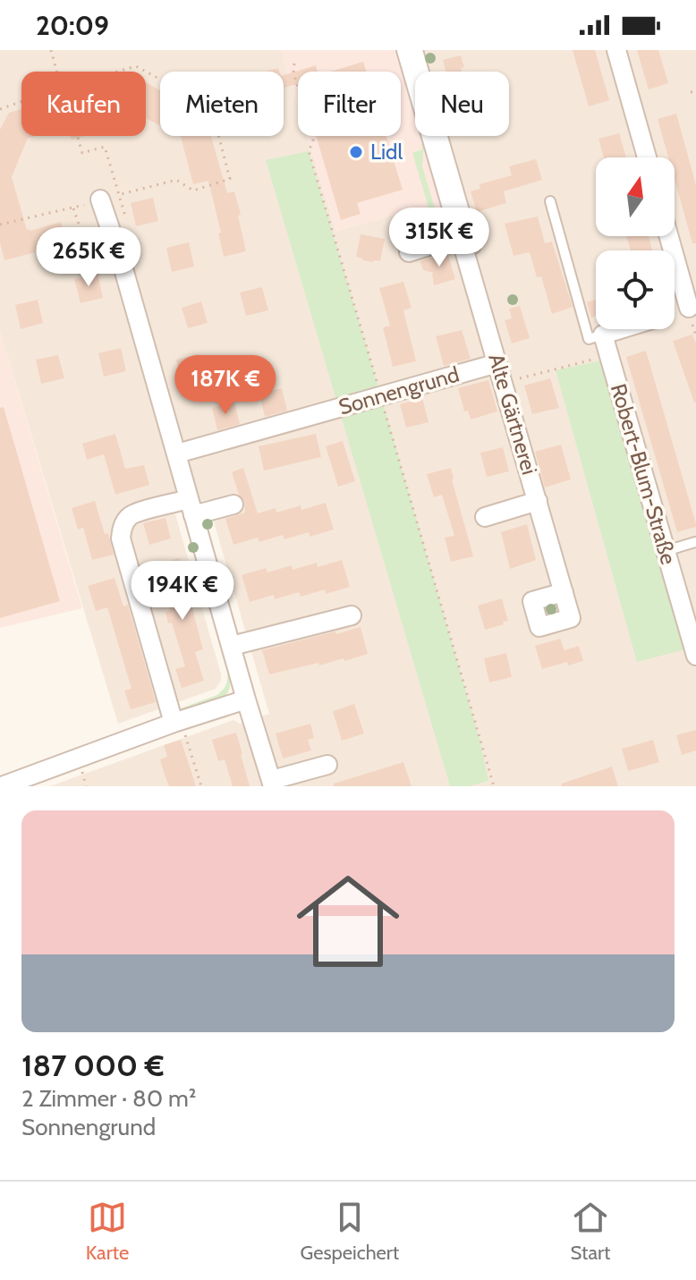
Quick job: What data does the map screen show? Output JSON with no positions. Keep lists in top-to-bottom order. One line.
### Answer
{"streets":{"street":["Sonnengrund","Alte Gärtnerei","Robert-Blum-Straße"]},"crossings":[["Sonnengrund","Alte Gärtnerei"]],"places":["Lidl"],"north":"top","page":{"status":"20:09","chip":["Kaufen","Mieten","Filter","Neu"],"price":["315K €","265K €","187K €","194K €"],"list":[{"name":"187 000 €","note":"2 Zimmer · 80 m² · Sonnengrund"}],"tabs":["Karte","Gespeichert","Start"]}}
